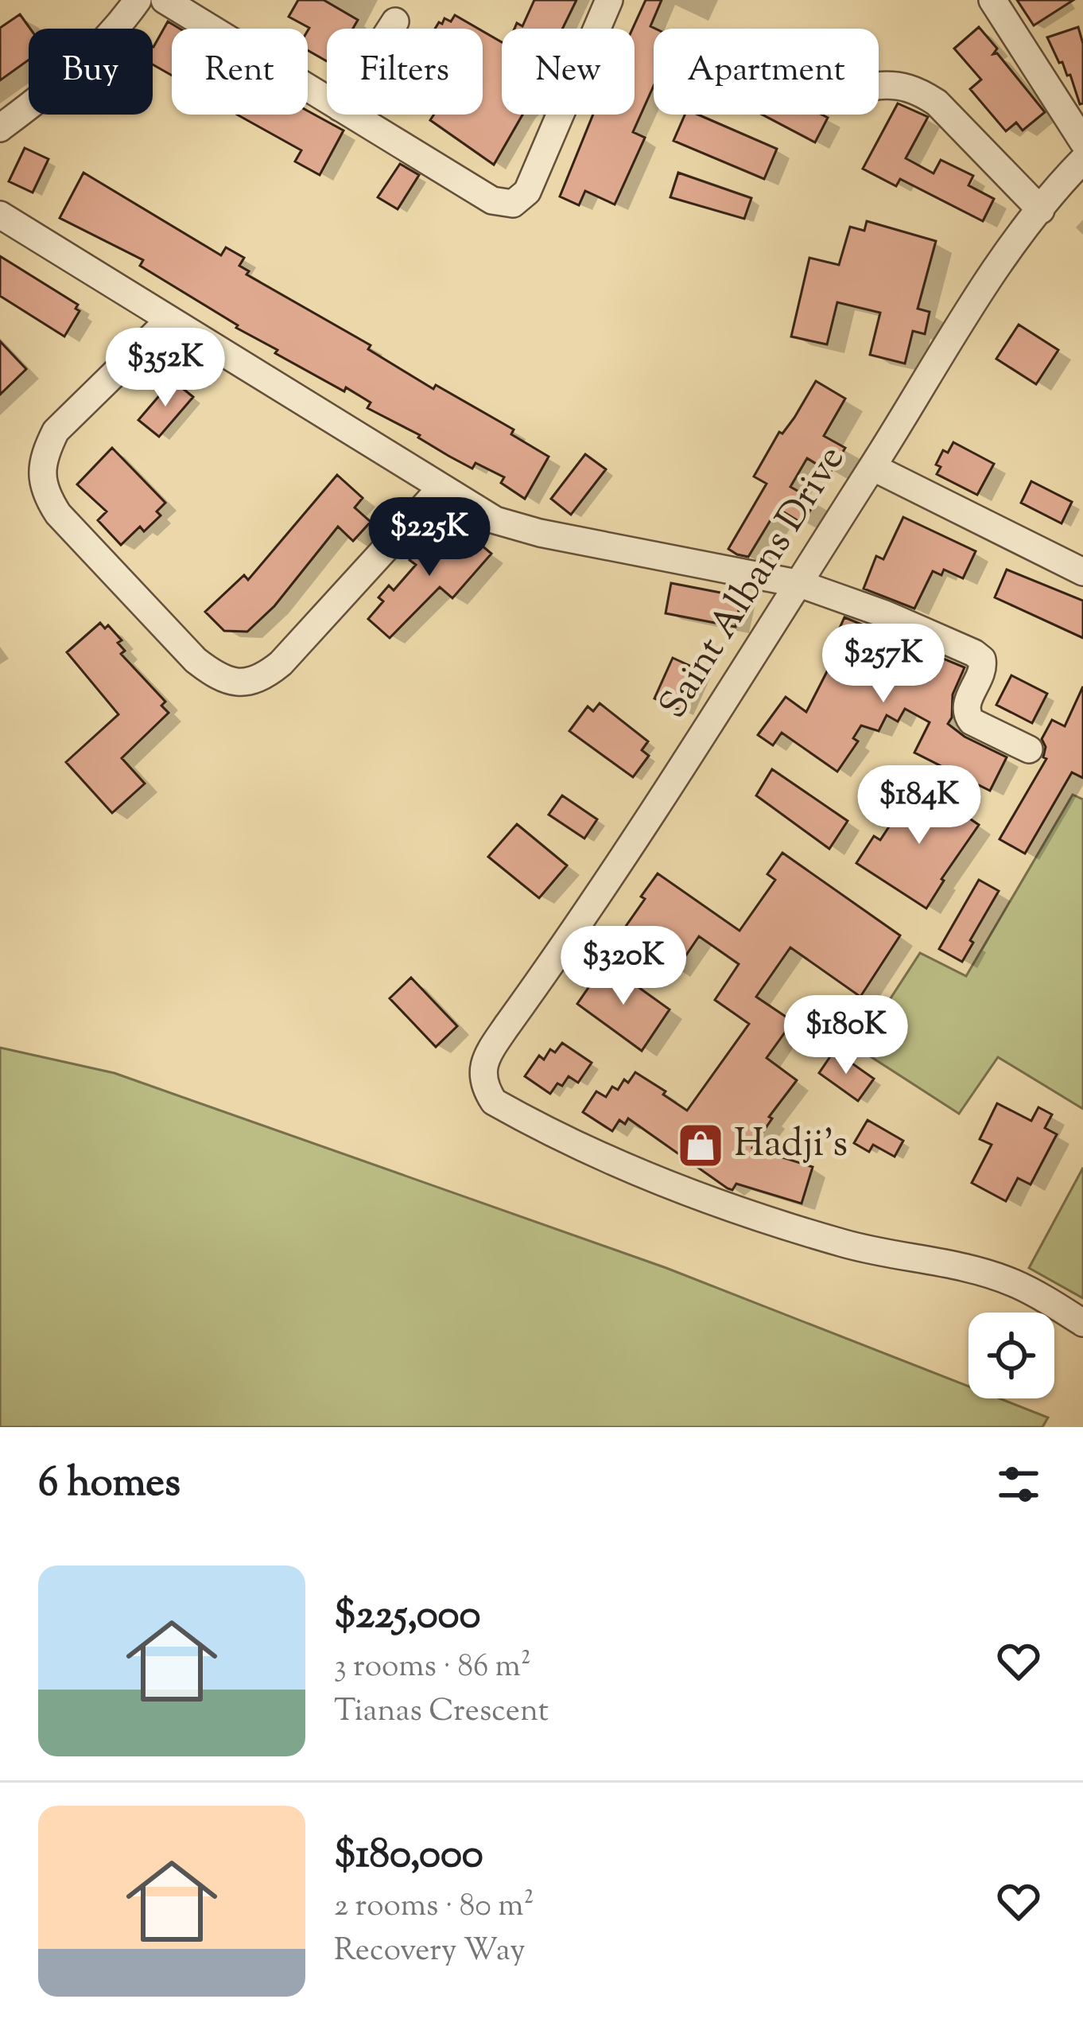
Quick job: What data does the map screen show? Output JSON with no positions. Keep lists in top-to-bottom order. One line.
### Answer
{"streets":{"street":["Saint Albans Drive"]},"places":{"shop":["Hadji's"]},"page":{"chip":["Buy","Rent","Filters","New","Apartment"],"price":["$352K","$225K","$257K","$184K","$320K","$180K"],"heading":"6 homes","list":[{"name":"$225,000","note":"3 rooms · 86 m² · Tianas Crescent"},{"name":"$180,000","note":"2 rooms · 80 m² · Recovery Way"}]}}
